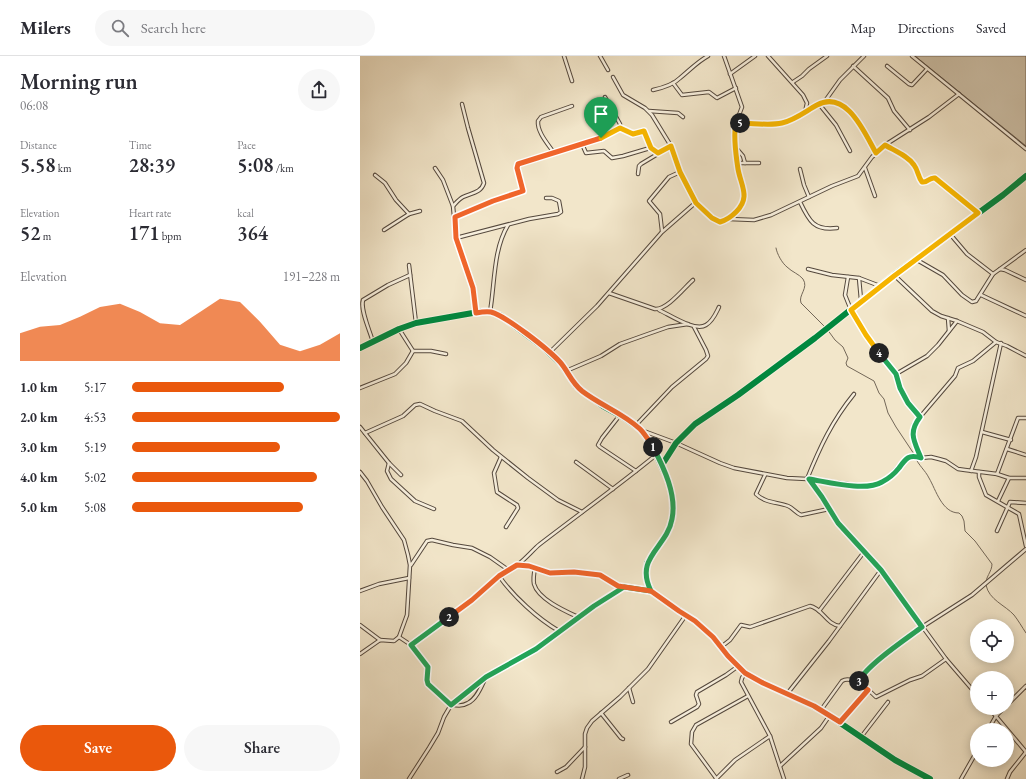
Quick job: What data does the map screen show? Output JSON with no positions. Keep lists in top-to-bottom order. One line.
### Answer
{"page":{"header":"Milers","search":"Search here","nav":["Map","Directions","Saved"],"heading":["Morning run","06:08"],"pins":["5","4","1","2","3"],"stats":[["Distance","5.58 km"],["Time","28:39"],["Pace","5:08 /km"],["Elevation","52 m"],["Heart rate","171 bpm"],["kcal","364"]],"chart":["Elevation","191–228 m"],"list":[{"name":"1.0 km","note":"5:17"},{"name":"2.0 km","note":"4:53"},{"name":"3.0 km","note":"5:19"},{"name":"4.0 km","note":"5:02"},{"name":"5.0 km","note":"5:08"}],"map_buttons":["+","−"],"buttons":["Save","Share"]}}
